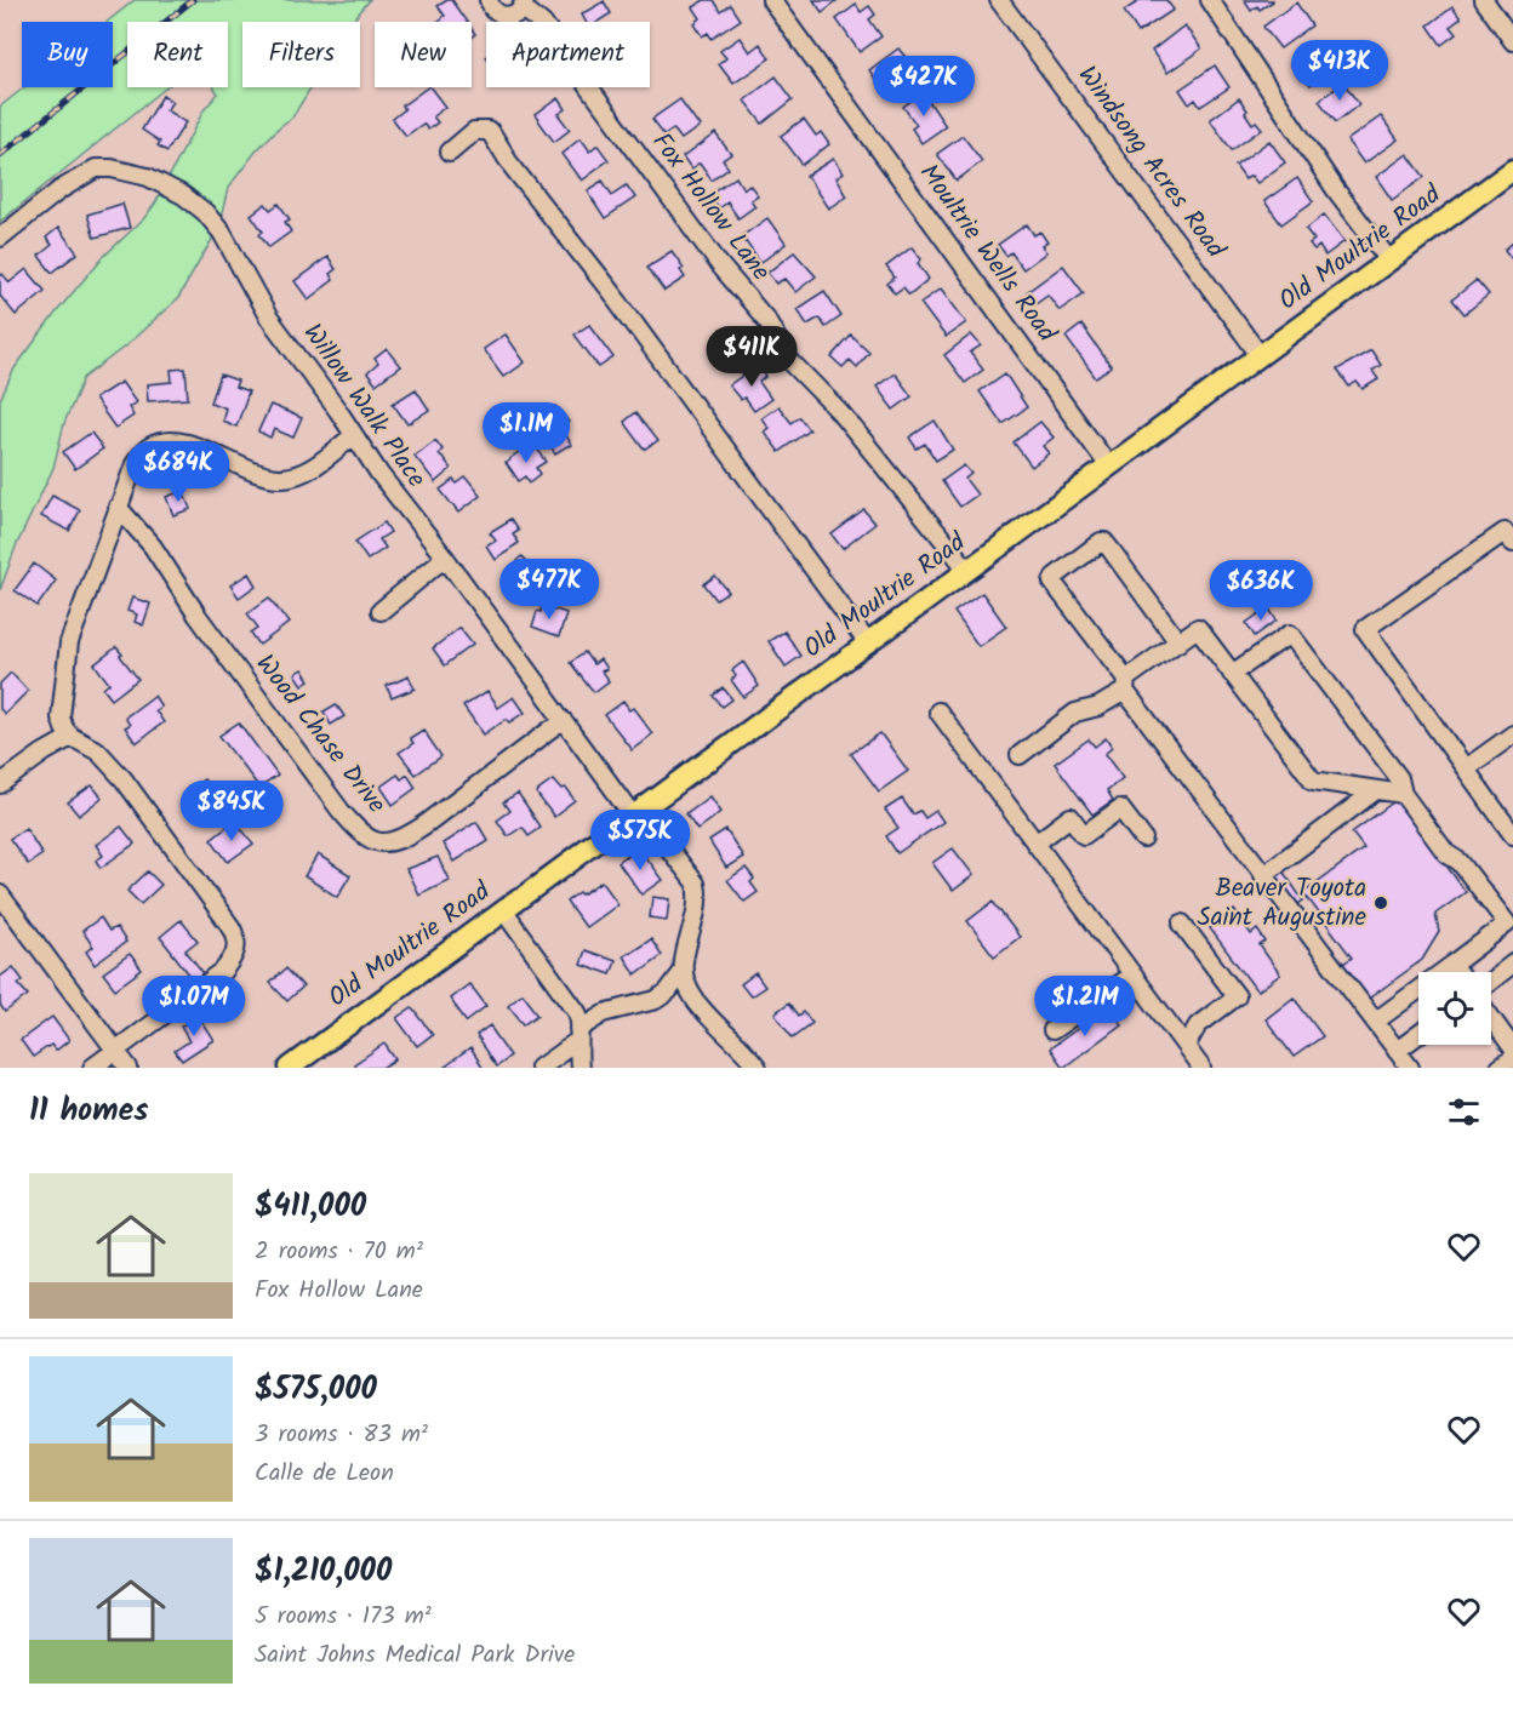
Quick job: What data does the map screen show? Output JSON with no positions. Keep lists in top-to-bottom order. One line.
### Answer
{"streets":{"main road":["Old Moultrie Road"],"street":["Windsong Acres Road","Fox Hollow Lane","Moultrie Wells Road","Willow Walk Place","Wood Chase Drive"]},"crossings":[["Windsong Acres Road","Old Moultrie Road"],["Fox Hollow Lane","Old Moultrie Road"],["Old Moultrie Road","Moultrie Wells Road"],["Old Moultrie Road","Willow Walk Place"],["Willow Walk Place","Wood Chase Drive"]],"places":["Beaver Toyota Saint Augustine"],"page":{"chip":["Buy","Rent","Filters","New","Apartment"],"price":["$413K","$427K","$411K","$1.1M","$684K","$477K","$636K","$845K","$575K","$1.07M","$1.21M"],"heading":"11 homes","list":[{"name":"$411,000","note":"2 rooms · 70 m² · Fox Hollow Lane"},{"name":"$575,000","note":"3 rooms · 83 m² · Calle de Leon"},{"name":"$1,210,000","note":"5 rooms · 173 m² · Saint Johns Medical Park Drive"}]}}
